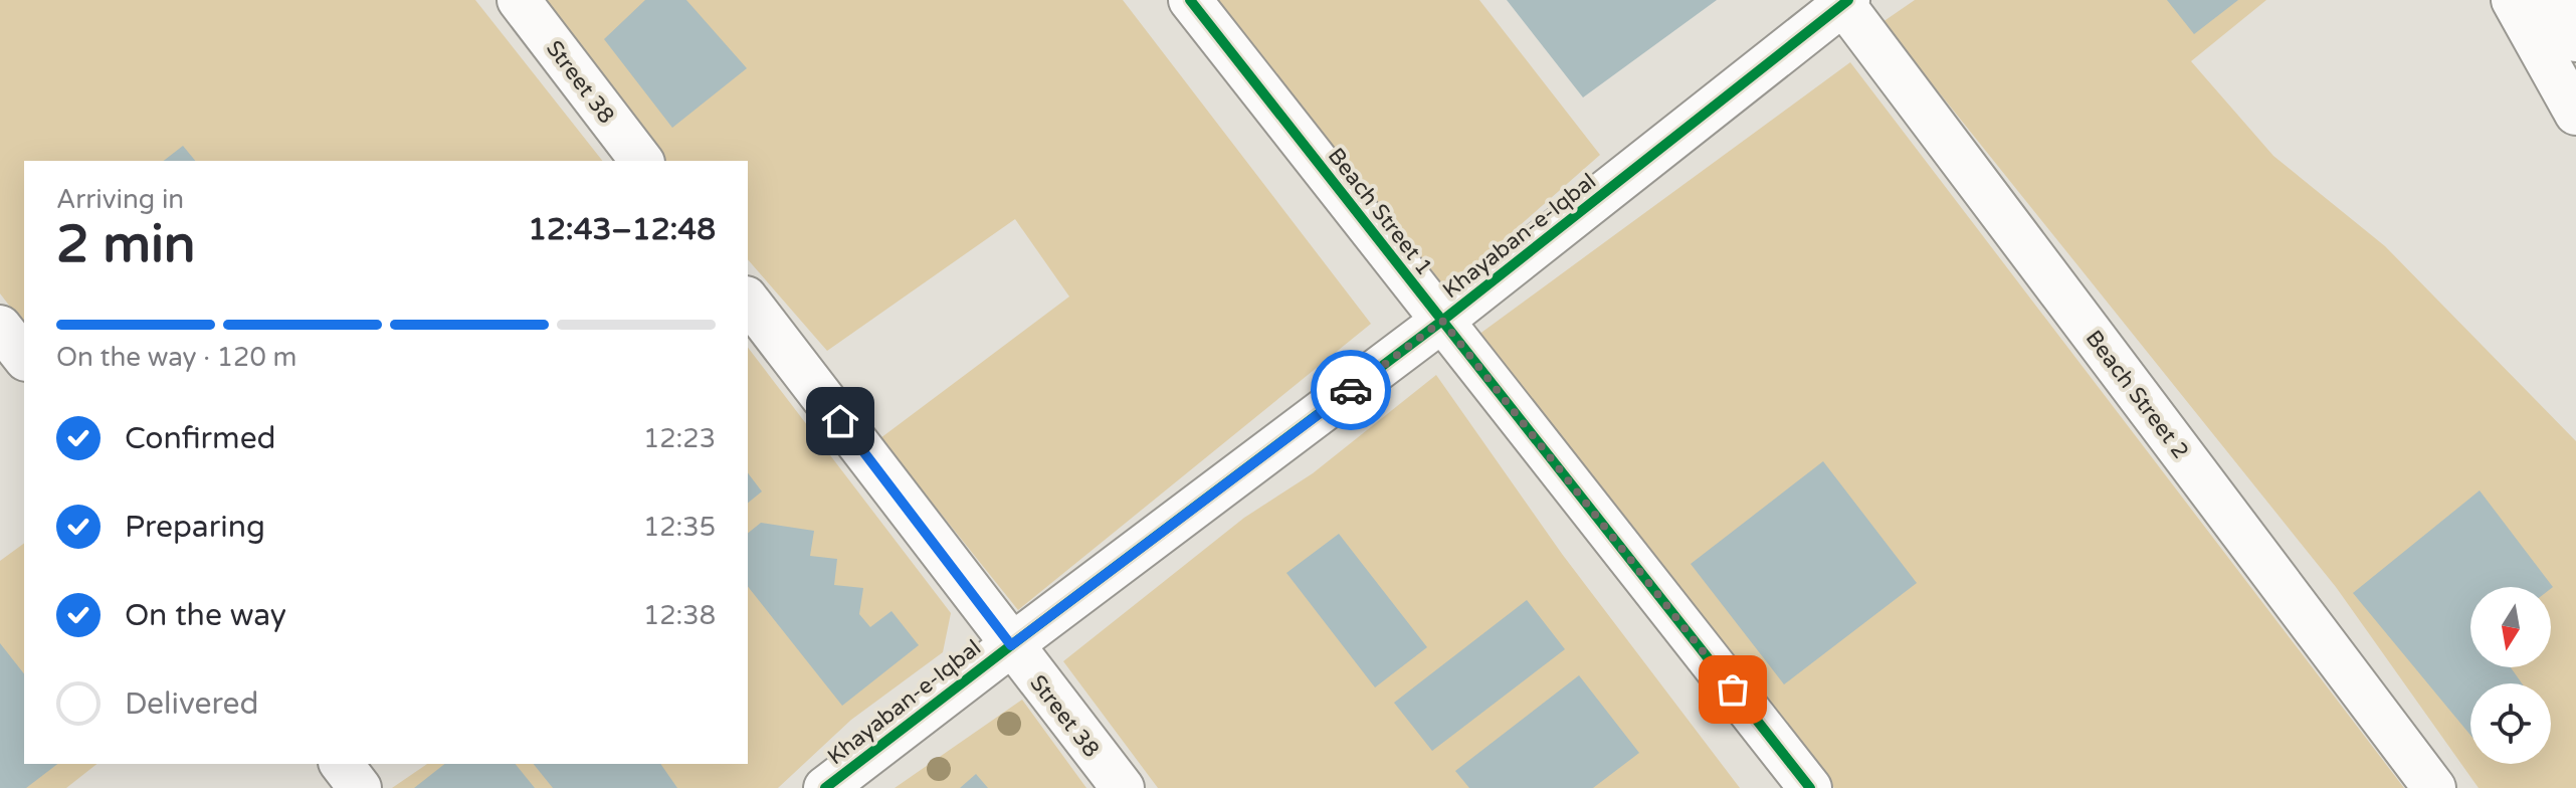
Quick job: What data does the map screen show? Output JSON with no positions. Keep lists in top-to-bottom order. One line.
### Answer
{"streets":{"street":["Street 38","Beach Street 1","Khayaban-e-Iqbal","Beach Street 2"]},"crossings":[["Street 38","Khayaban-e-Iqbal"],["Beach Street 1","Khayaban-e-Iqbal"],["Khayaban-e-Iqbal","Beach Street 2"]],"north":"bottom","page":{"heading":["2 min","Arriving in","12:43–12:48"],"bar":"On the way · 120 m","list":[["Confirmed","12:23"],["Preparing","12:35"],["On the way","12:38"],"Delivered"]}}
